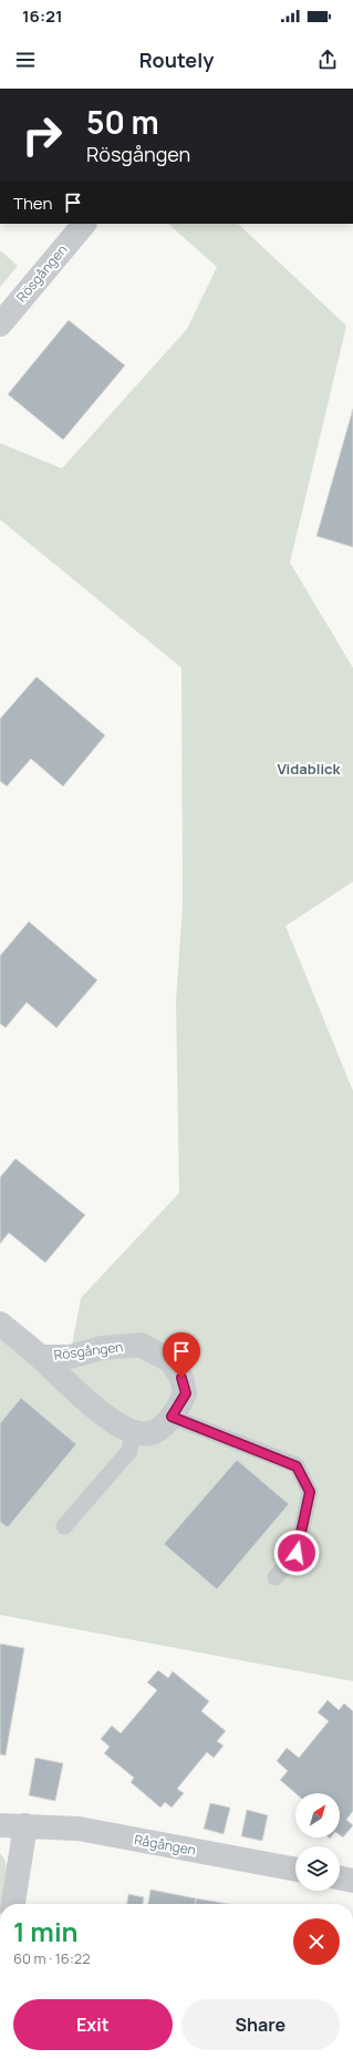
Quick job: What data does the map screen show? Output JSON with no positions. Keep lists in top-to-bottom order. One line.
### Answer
{"streets":{"street":["Rösgången","Rågången"]},"districts":["Vidablick"],"north":"top right","page":{"status":"16:21","header":"Routely","turn":["50 m","Rösgången"],"then":"Then","heading":["1 min","60 m · 16:22"],"buttons":["Exit","Share"]}}
